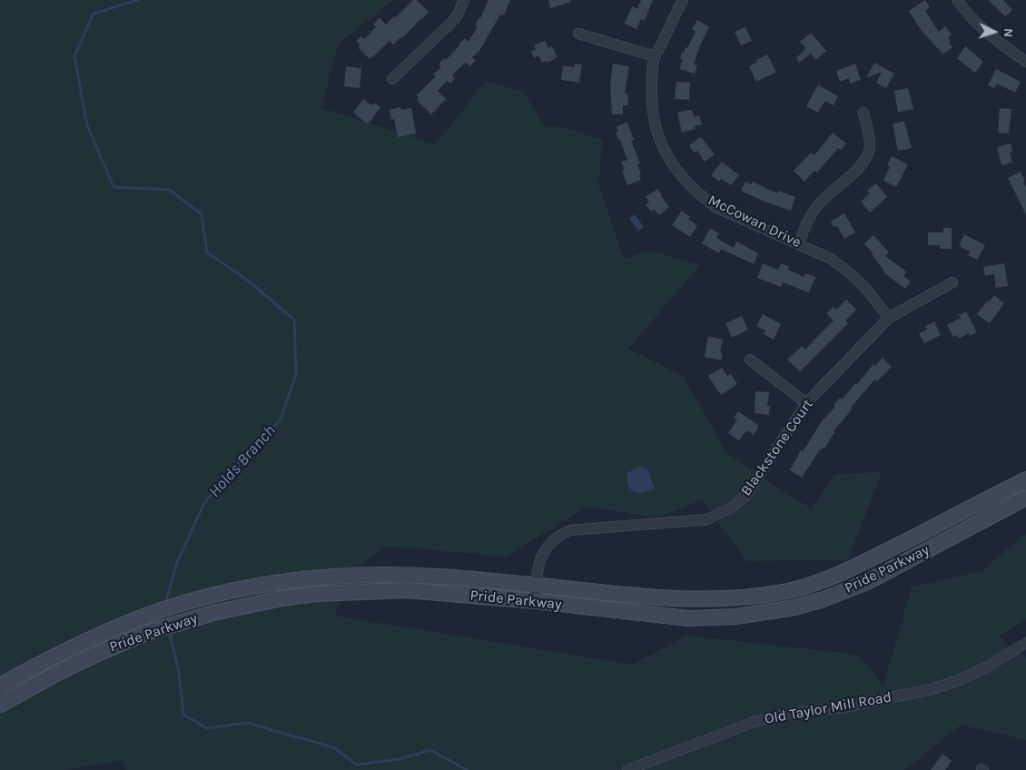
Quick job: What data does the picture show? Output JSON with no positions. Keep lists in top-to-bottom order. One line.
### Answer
{"streets":{"main road":["Pride Parkway"],"street":["McCowan Drive","Blackstone Court","Old Taylor Mill Road"]},"crossings":[["McCowan Drive","Blackstone Court"],["Blackstone Court","Pride Parkway"]],"water":["Holds Branch"],"north":"right"}
